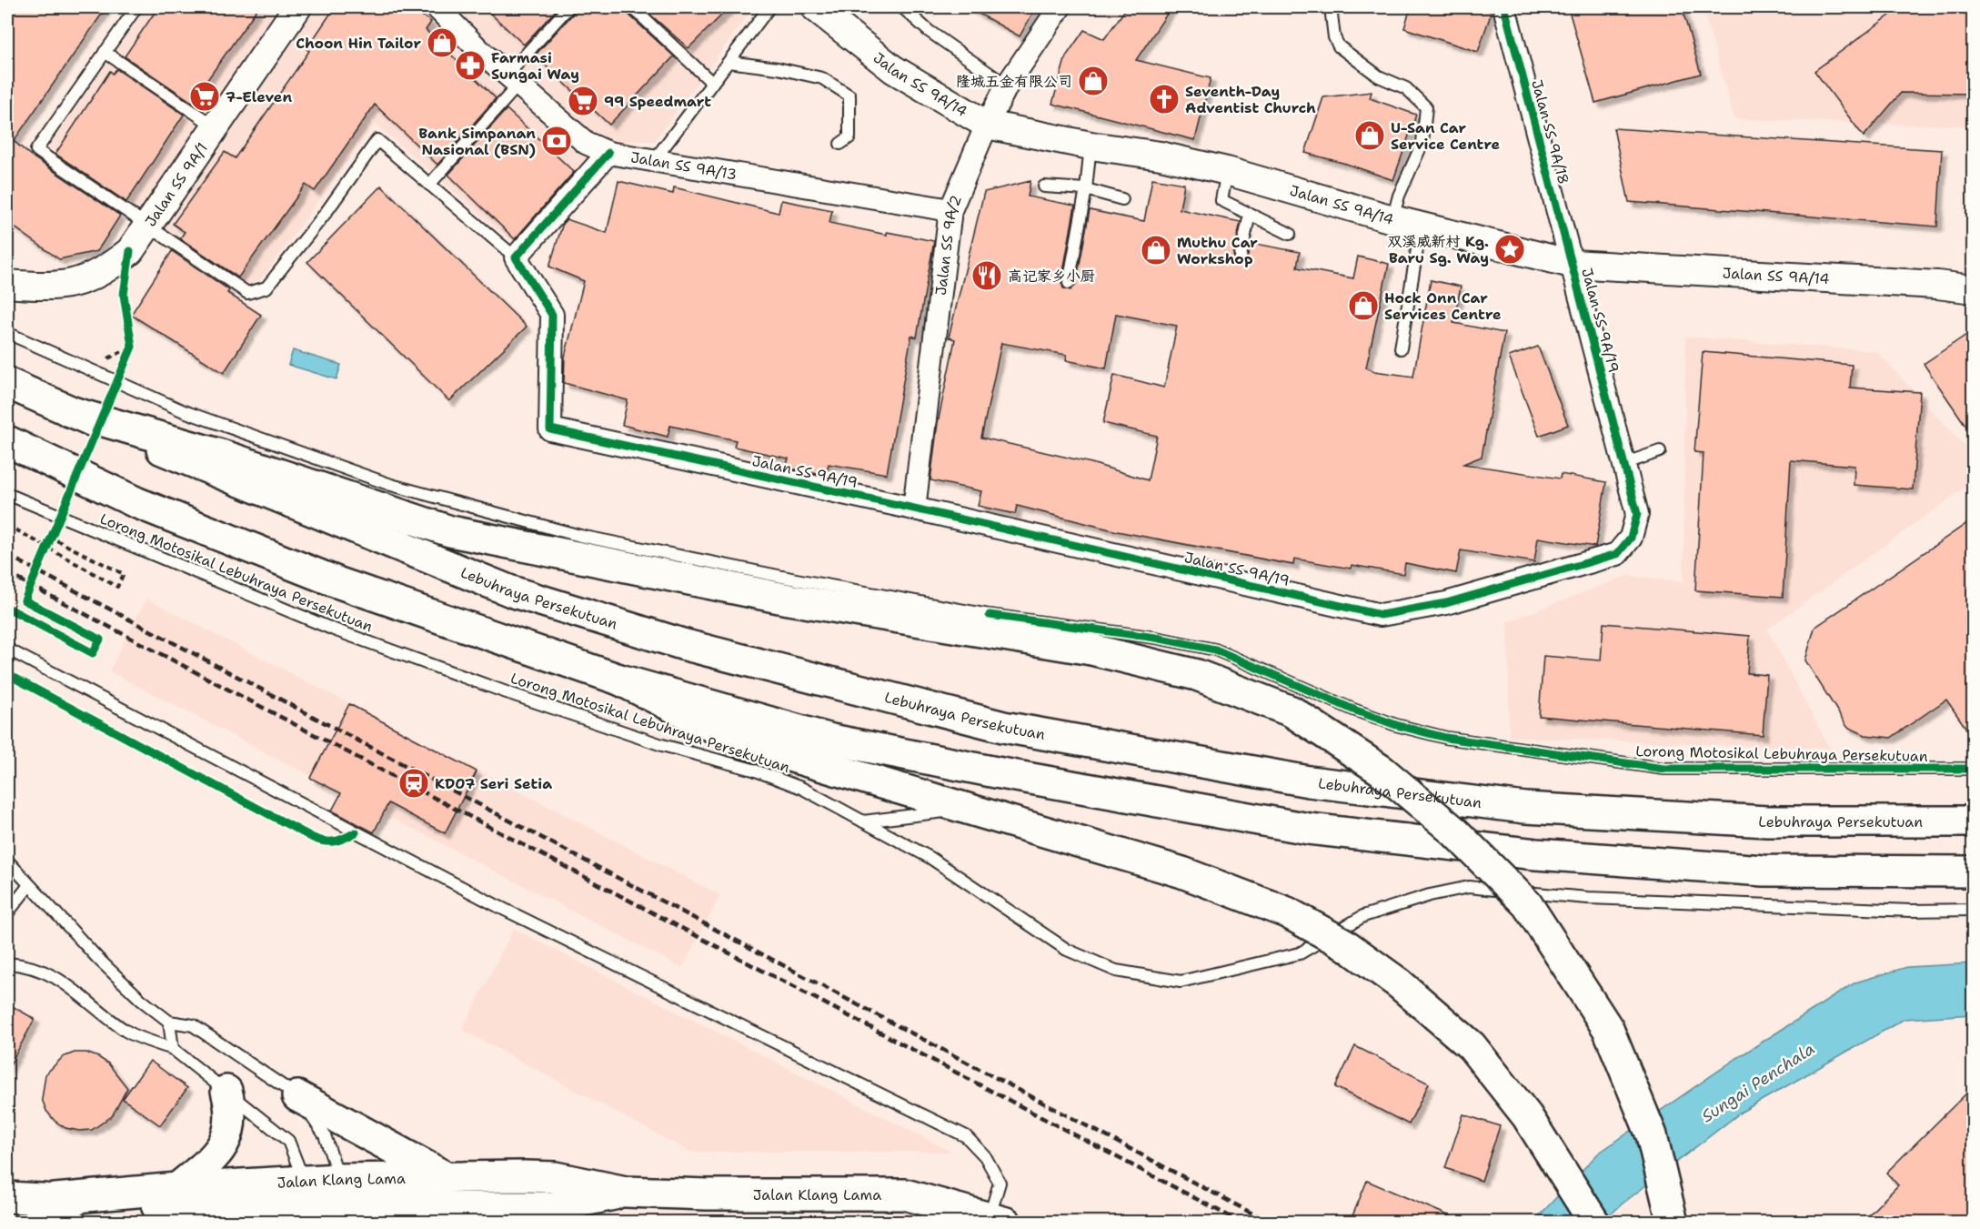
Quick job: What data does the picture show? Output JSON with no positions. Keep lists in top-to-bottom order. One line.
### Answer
{"streets":{"main road":["Lebuhraya Persekutuan","Jalan Klang Lama"],"street":["Jalan SS 9A/14","Jalan SS 9A/18","Jalan SS 9A/13","Jalan SS 9A/1","Jalan SS 9A/2","Jalan SS 9A/19"],"lane":["Lorong Motosikal Lebuhraya Persekutuan"]},"crossings":[["Jalan SS 9A/14","Jalan SS 9A/18"],["Jalan SS 9A/14","Jalan SS 9A/2"],["Jalan SS 9A/14","Jalan SS 9A/19"],["Jalan SS 9A/18","Jalan SS 9A/19"],["Jalan SS 9A/13","Jalan SS 9A/2"],["Jalan SS 9A/2","Jalan SS 9A/19"]],"water":["Sungai Penchala"],"places":{"shop":["Choon Hin Tailor","隆城五金有限公司","U-San Car Service Centre","Muthu Car Workshop","Hock Onn Car Services Centre"],"pharmacy":["Farmasi Sungai Way"],"supermarket":["7-Eleven","99 Speedmart"],"church":["Seventh-Day Adventist Church"],"bank":["Bank Simpanan Nasional (BSN)"],"place":["双溪威新村 Kg. Baru Sg. Way"],"restaurant":["高记家乡小厨"],"station":["KD07 Seri Setia"]}}
